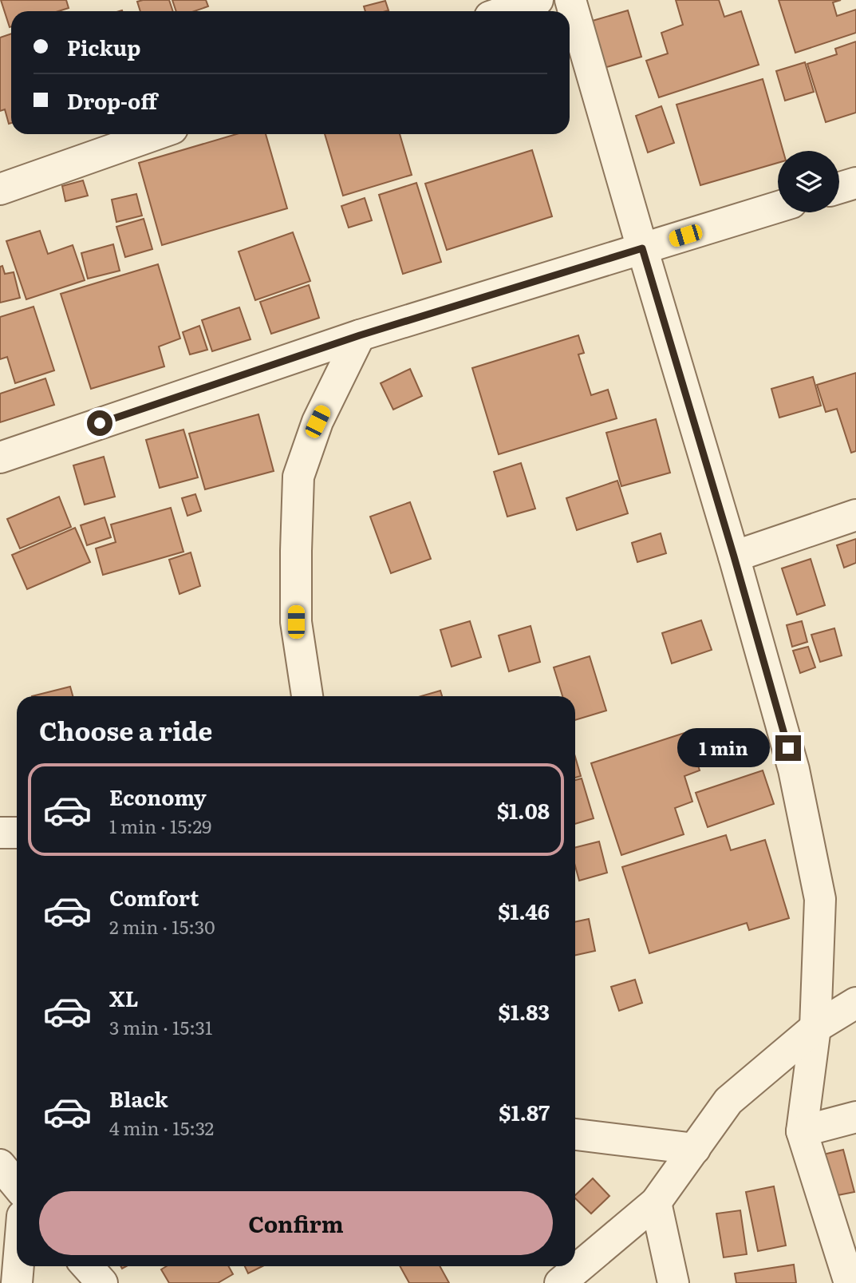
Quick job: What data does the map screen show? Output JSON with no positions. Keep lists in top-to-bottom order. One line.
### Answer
{"page":{"banner":["Pickup","Drop-off"],"heading":"Choose a ride","bubble":"1 min","list":[{"name":"Economy","note":"1 min · 15:29","value":"$1.08"},{"name":"Comfort","note":"2 min · 15:30","value":"$1.46"},{"name":"XL","note":"3 min · 15:31","value":"$1.83"},{"name":"Black","note":"4 min · 15:32","value":"$1.87"}],"buttons":"Confirm"}}
